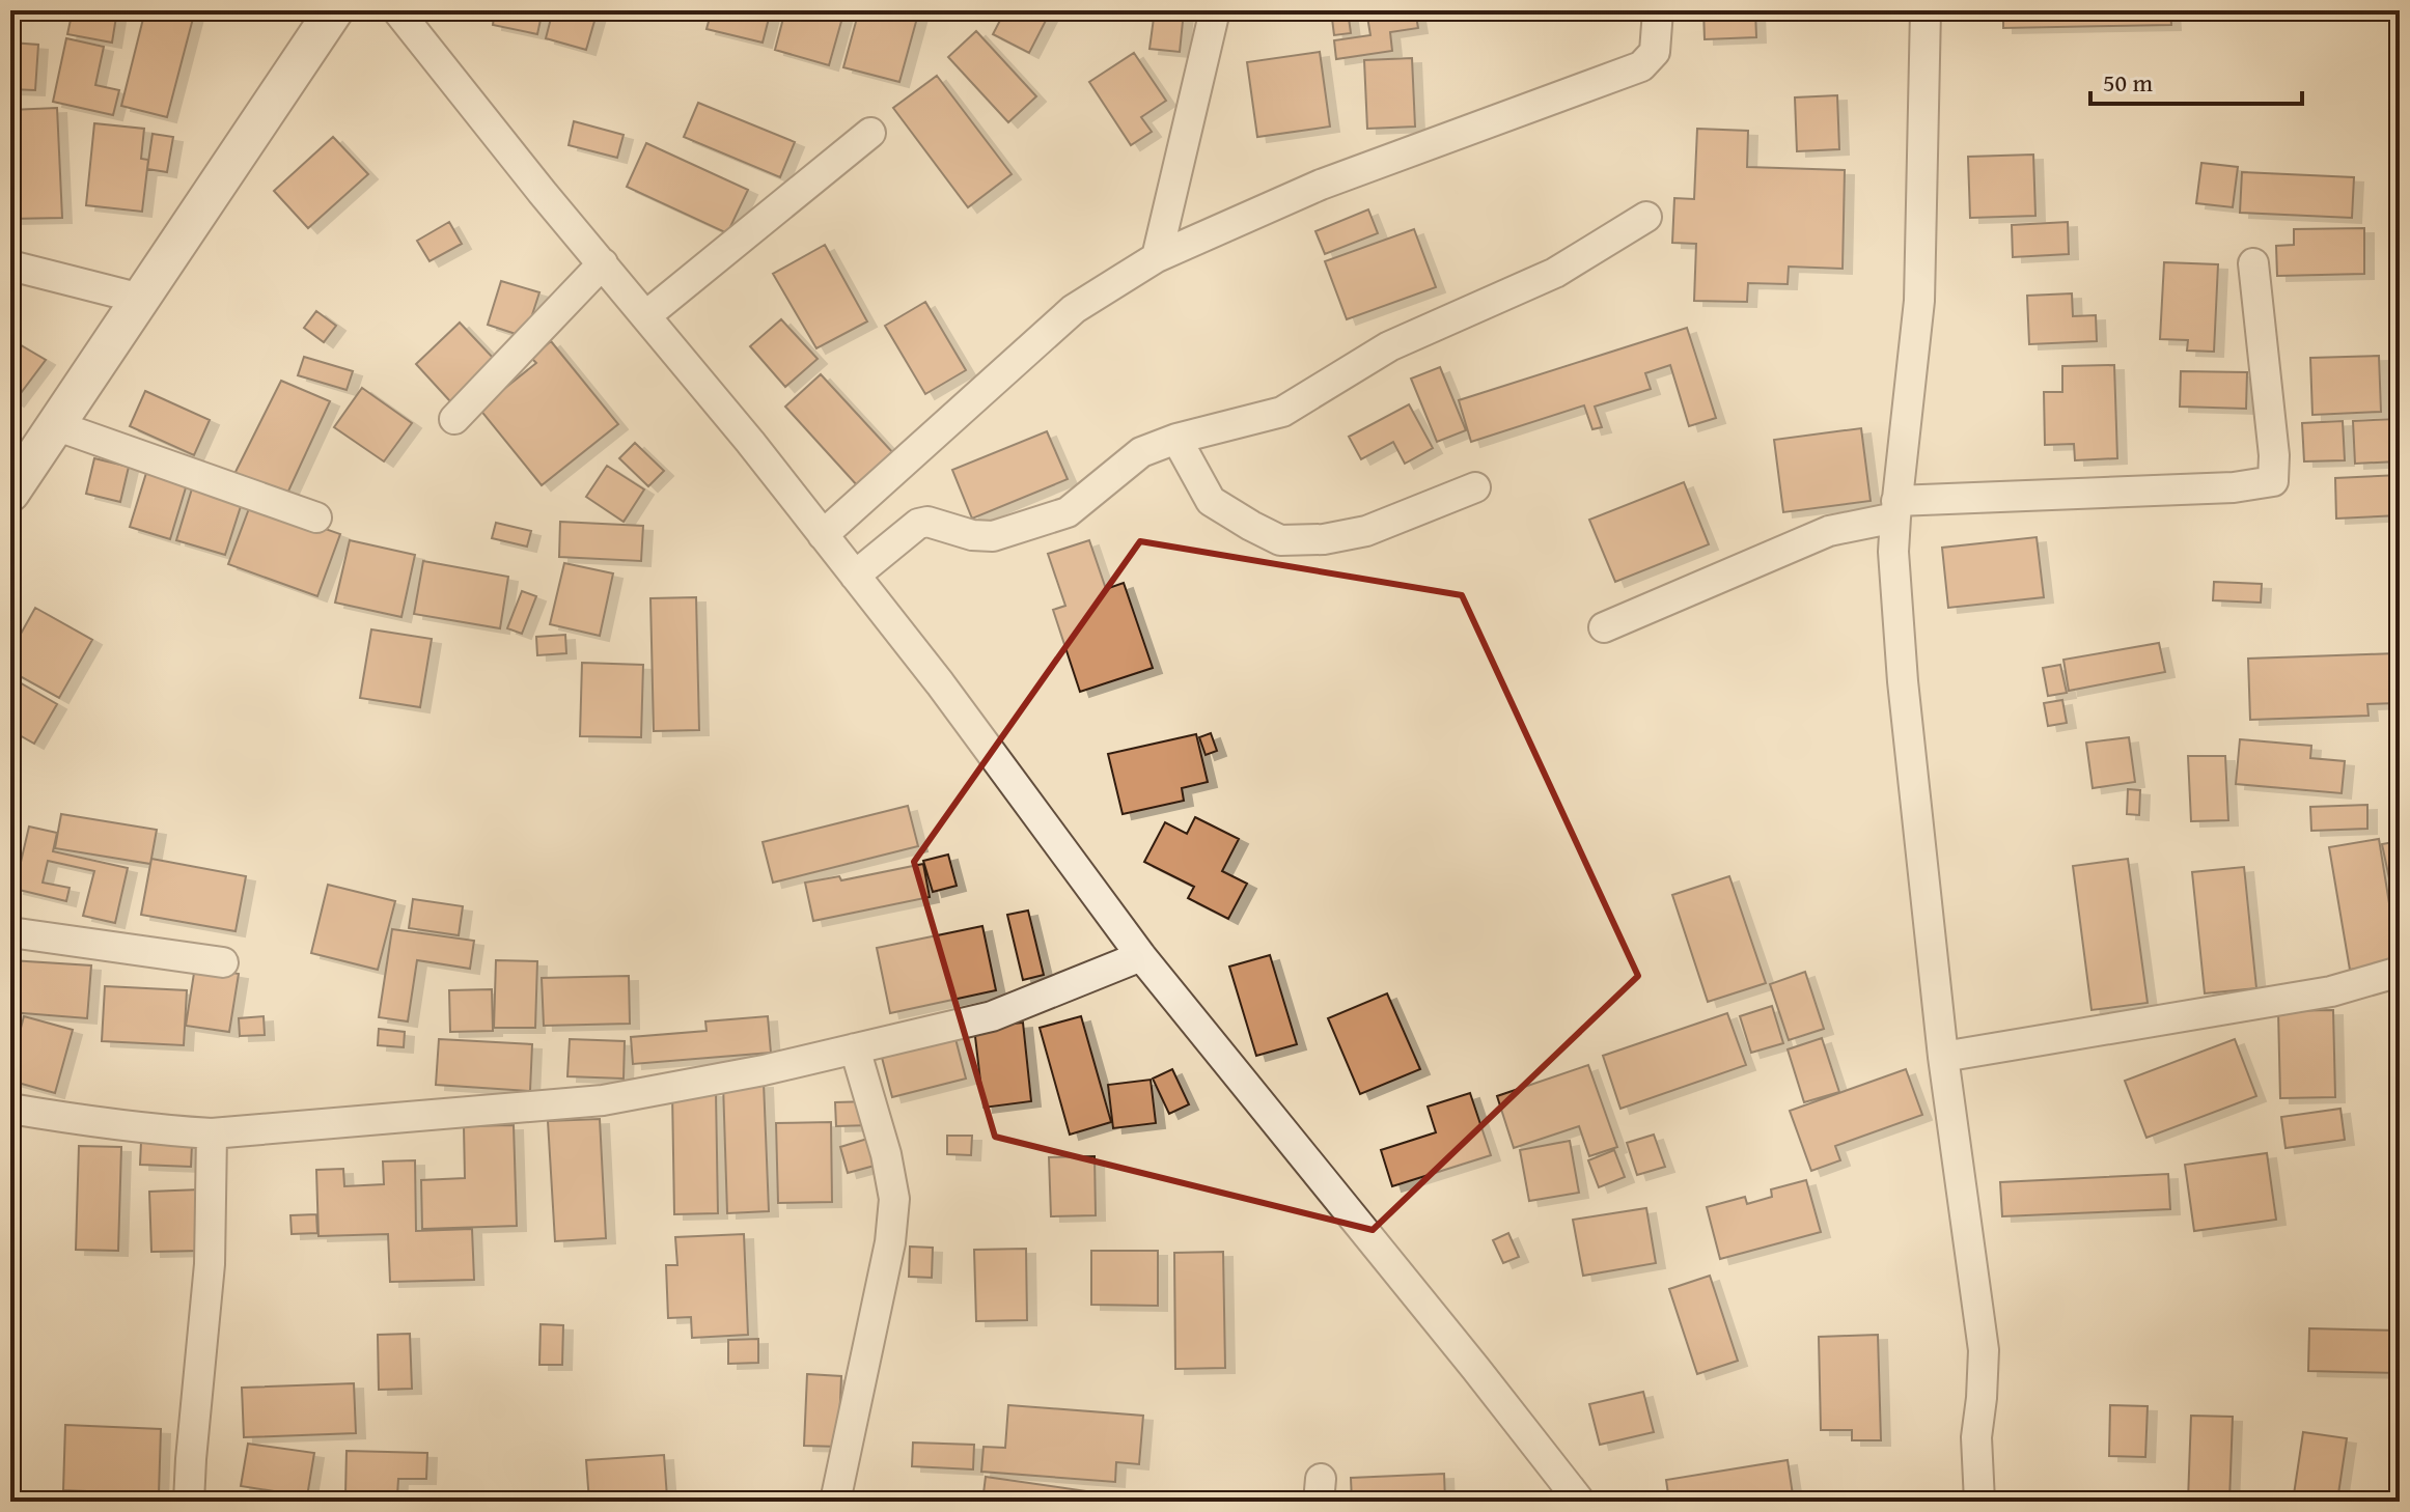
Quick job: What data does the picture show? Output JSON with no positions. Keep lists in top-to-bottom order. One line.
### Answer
{"scale_bar":"50 m"}
